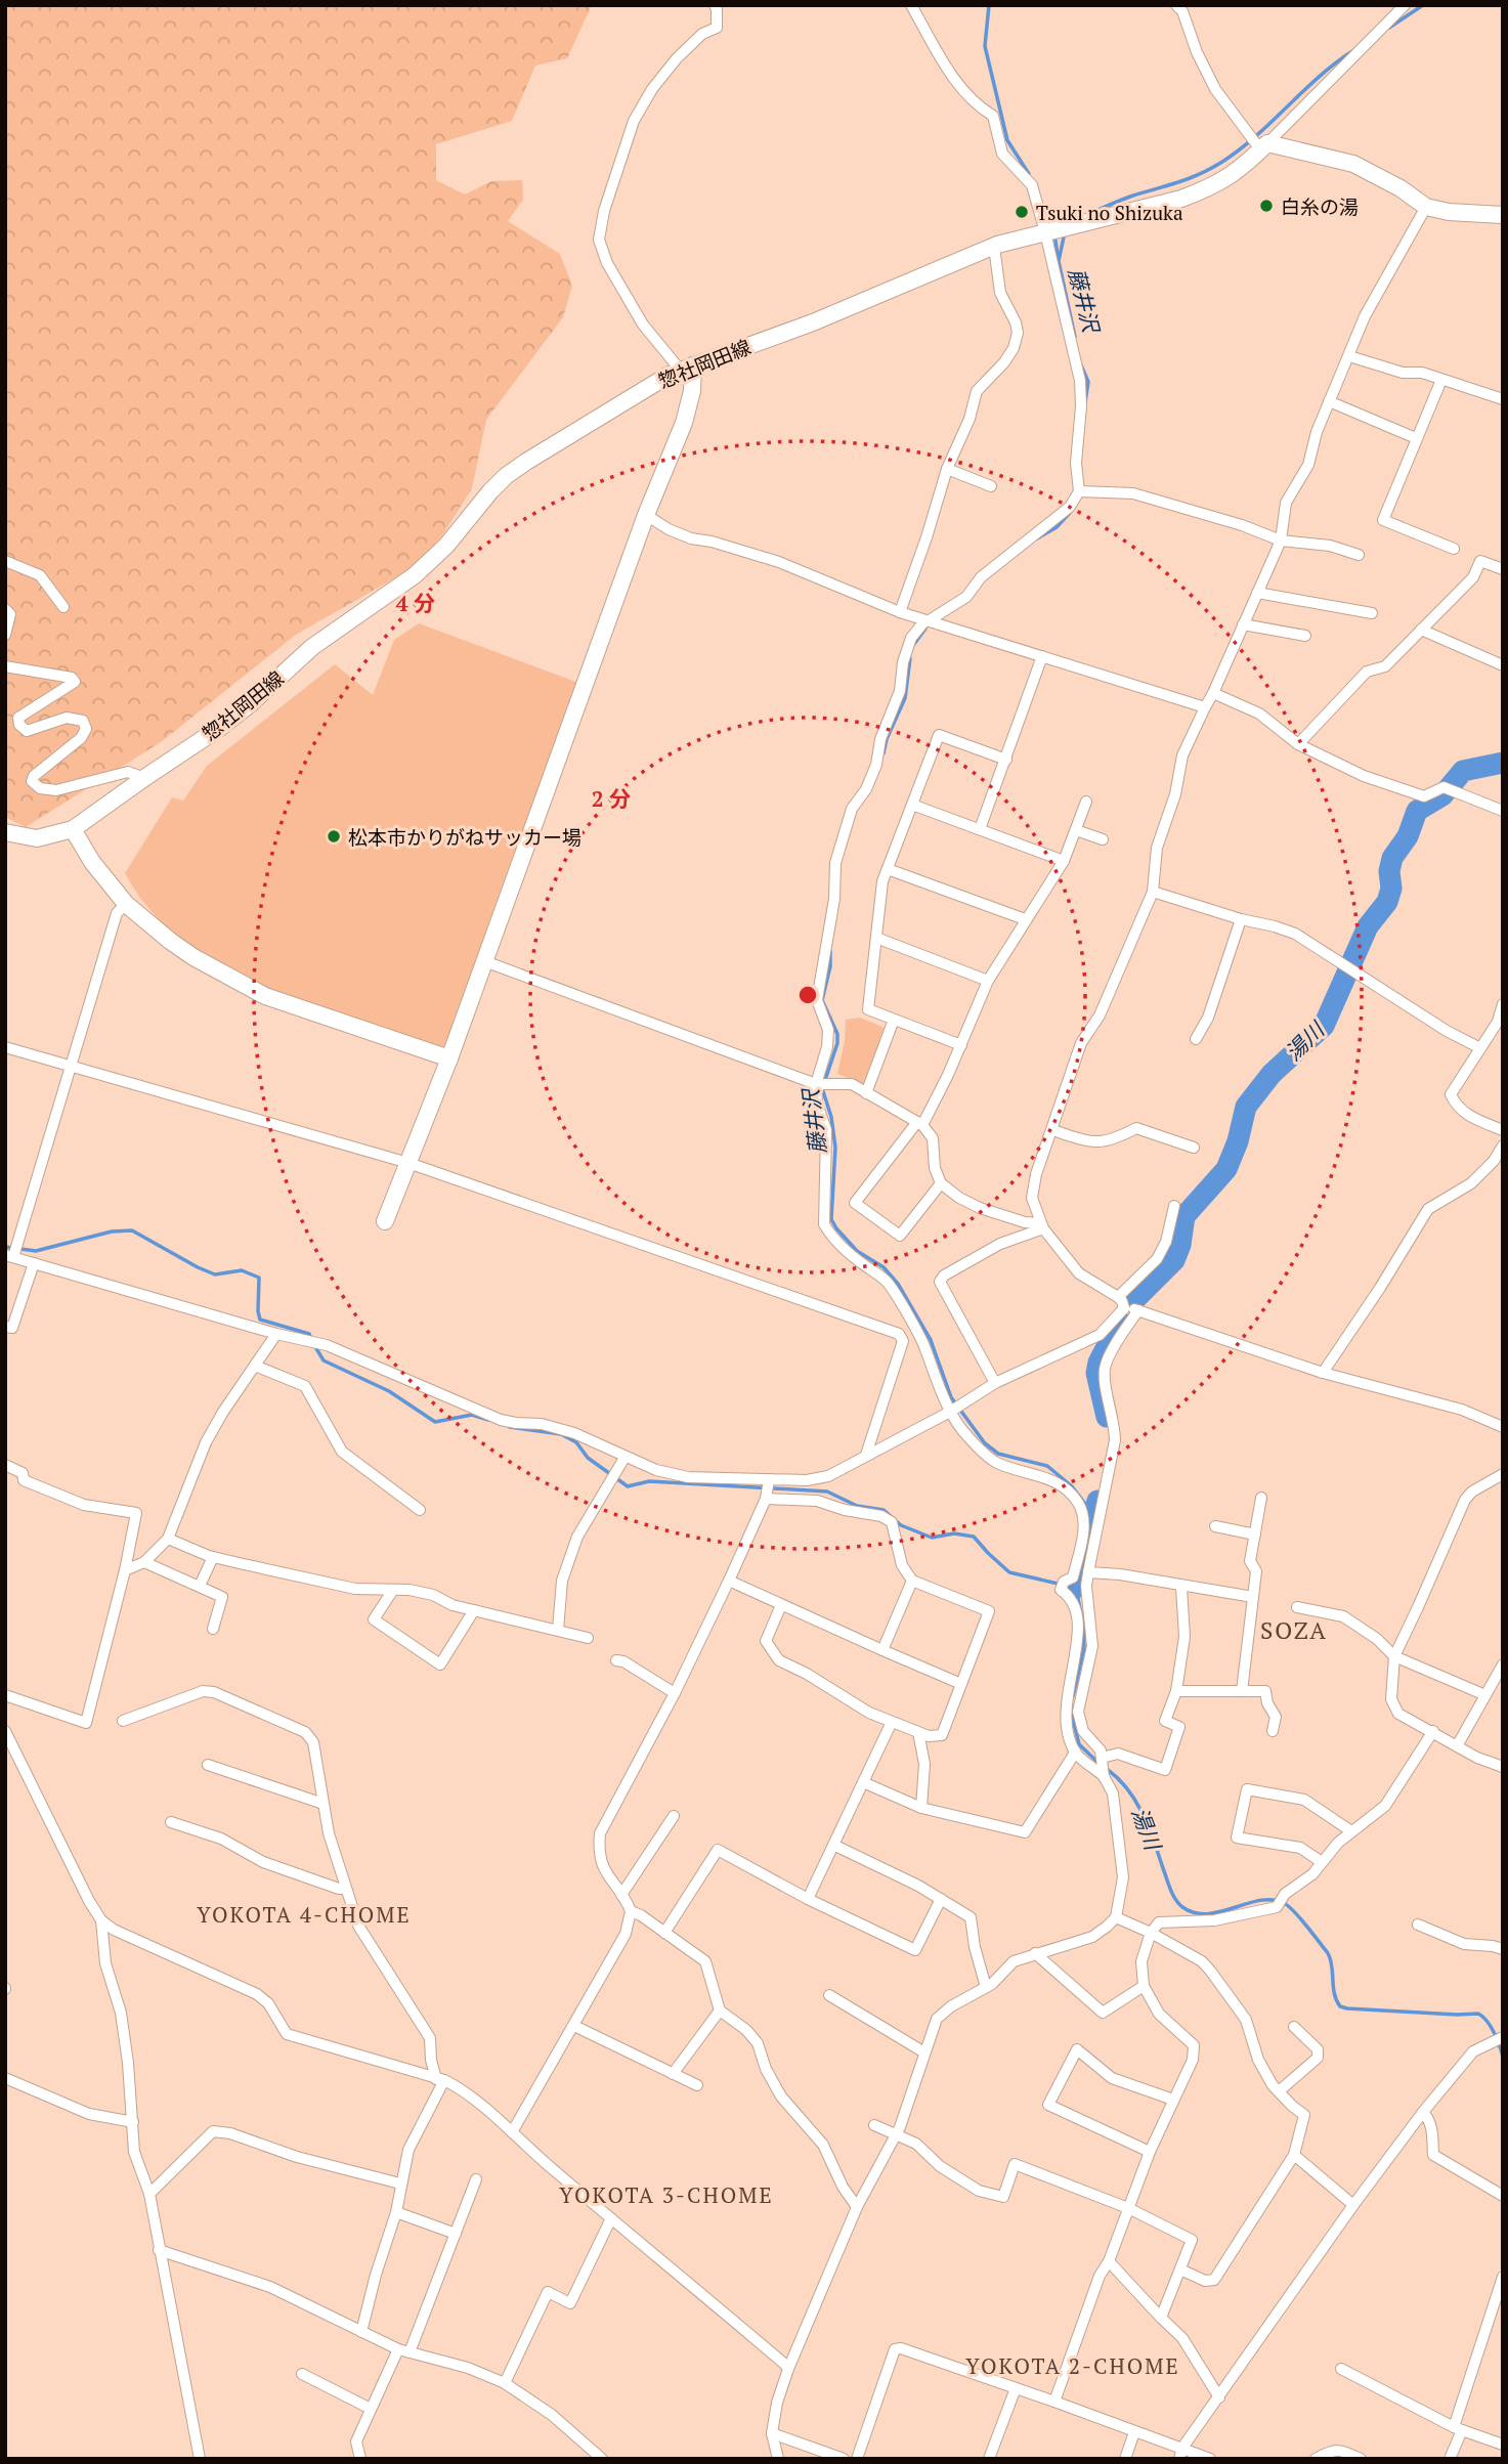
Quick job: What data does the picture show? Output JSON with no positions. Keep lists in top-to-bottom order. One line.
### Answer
{"streets":{"main road":["惣社岡田線"]},"districts":["SOZA","YOKOTA 4-CHOME","YOKOTA 3-CHOME","YOKOTA 2-CHOME"],"water":["藤井沢","湯川"],"places":["白糸の湯","Tsuki no Shizuka","松本市かりがねサッカー場"],"rings":["4 分","2 分"]}
